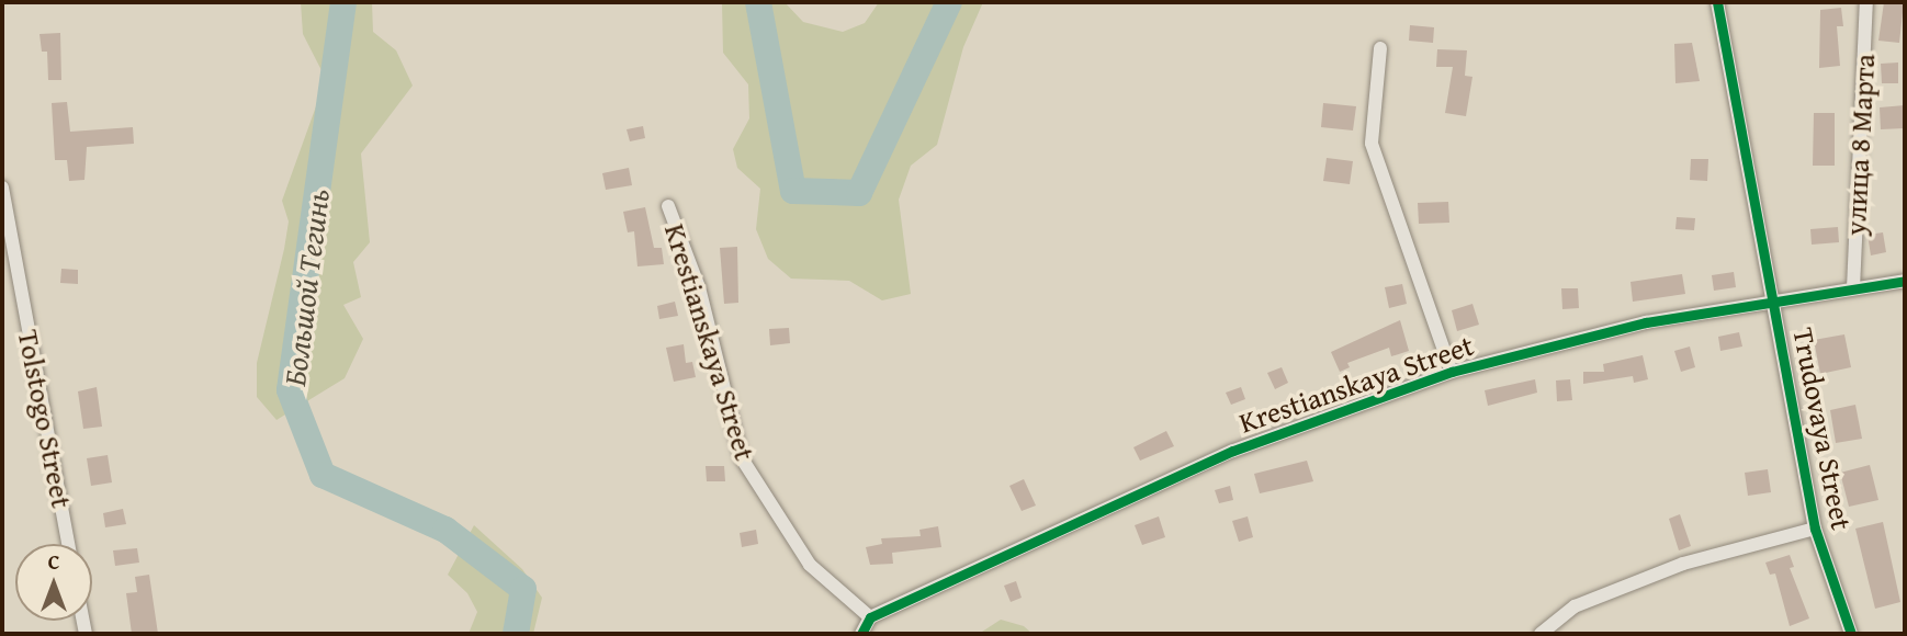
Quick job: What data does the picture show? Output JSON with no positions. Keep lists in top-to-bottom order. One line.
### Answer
{"streets":{"street":["улица 8 Марта","Krestianskaya Street","Tolstogo Street","Trudovaya Street"]},"crossings":[["улица 8 Марта","Krestianskaya Street"],["Krestianskaya Street","Trudovaya Street"]],"water":["Большой Тегинь"],"north":"top"}
